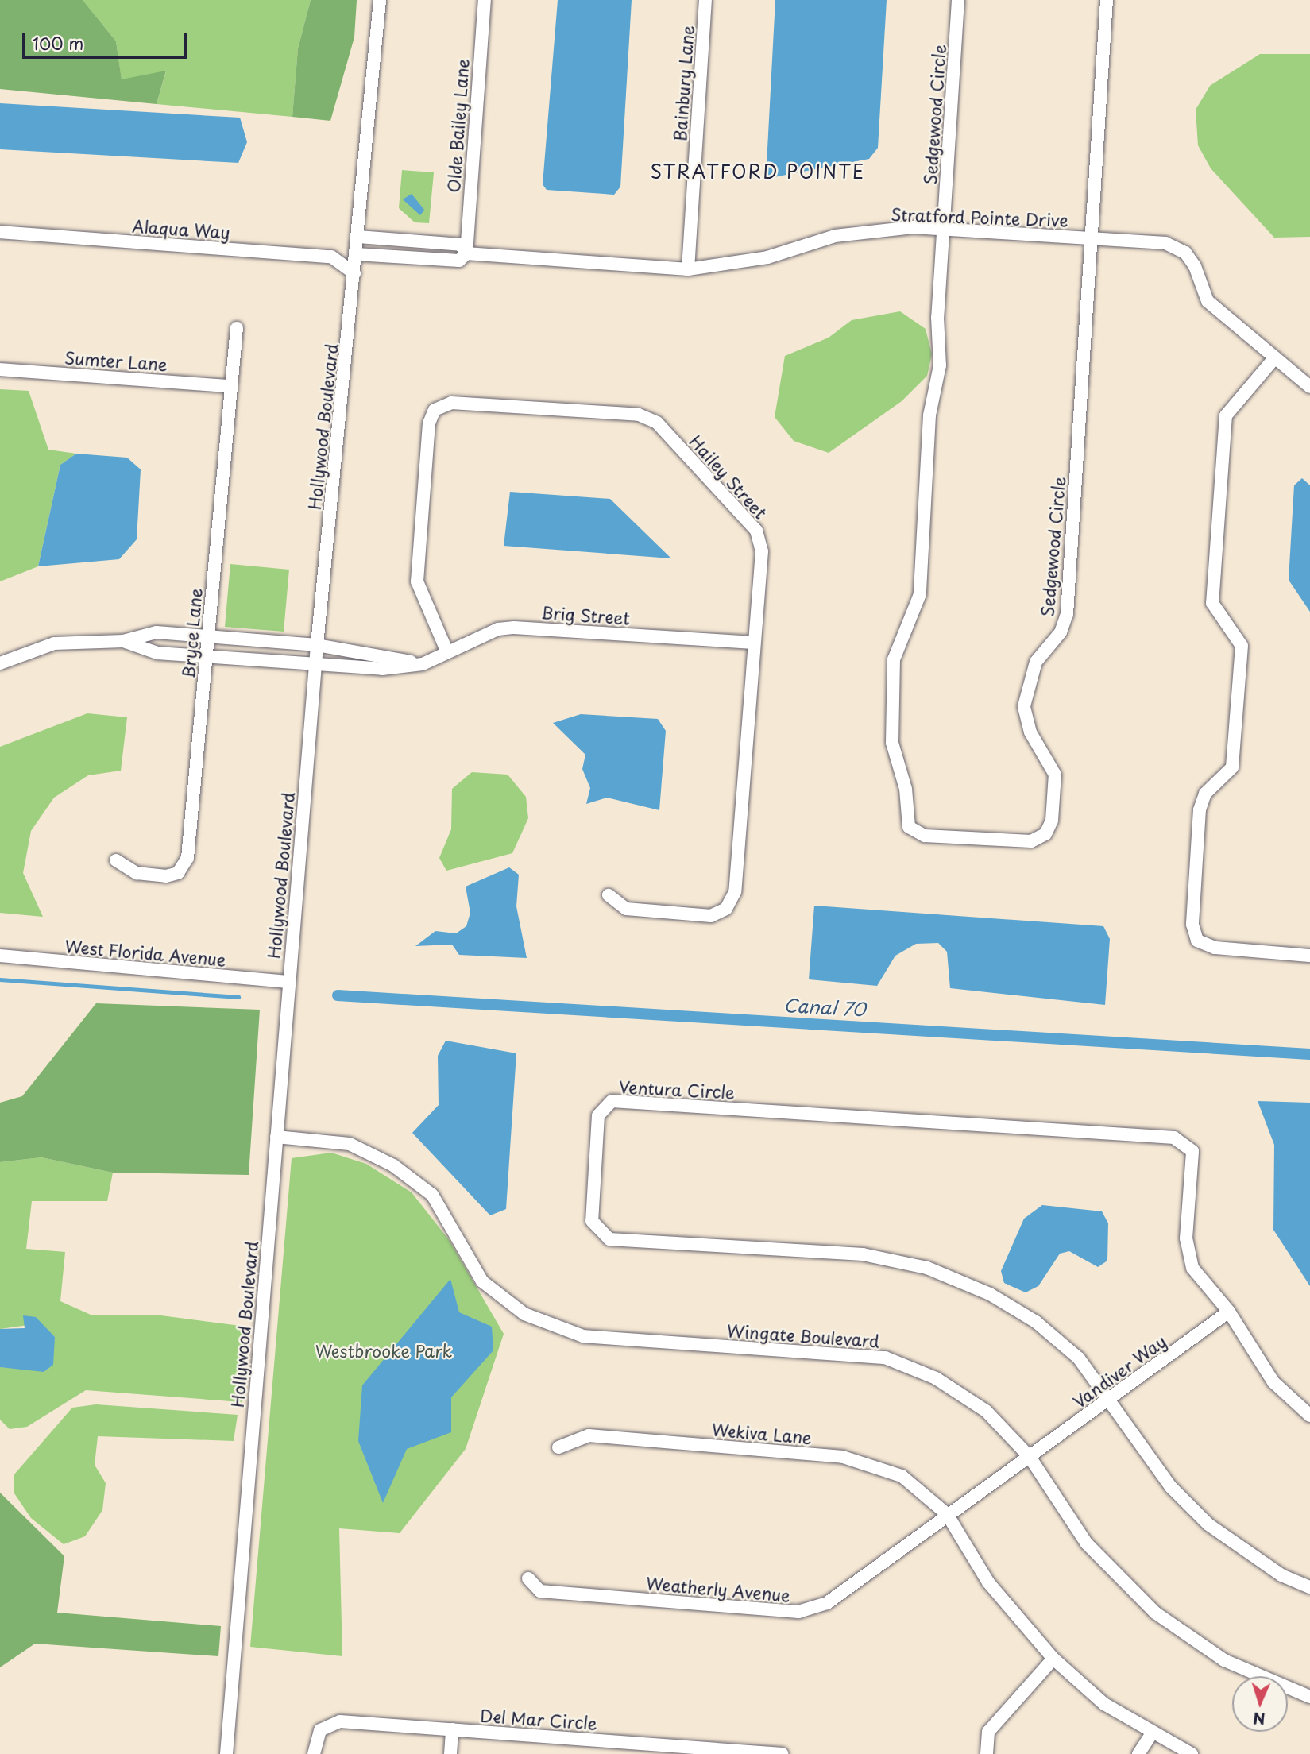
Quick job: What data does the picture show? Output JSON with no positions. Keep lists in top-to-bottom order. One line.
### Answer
{"streets":{"street":["Bainbury Lane","Sedgewood Circle","Olde Bailey Lane","Stratford Pointe Drive","Alaqua Way","Sumter Lane","Hollywood Boulevard","Hailey Street","Brig Street","Bryce Lane","West Florida Avenue","Ventura Circle","Wingate Boulevard","Vandiver Way","Wekiva Lane","Weatherly Avenue","Del Mar Circle"]},"crossings":[["Bainbury Lane","Stratford Pointe Drive"],["Sedgewood Circle","Stratford Pointe Drive"],["Olde Bailey Lane","Stratford Pointe Drive"],["Alaqua Way","Hollywood Boulevard"],["Sumter Lane","Bryce Lane"],["Hollywood Boulevard","Brig Street"],["Hollywood Boulevard","West Florida Avenue"],["Hollywood Boulevard","Wingate Boulevard"],["Hailey Street","Brig Street"],["Brig Street","Bryce Lane"],["Ventura Circle","Vandiver Way"],["Wingate Boulevard","Vandiver Way"],["Wingate Boulevard","Weatherly Avenue"],["Vandiver Way","Weatherly Avenue"],["Wekiva Lane","Weatherly Avenue"]],"districts":["STRATFORD POINTE"],"water":["Canal 70"],"parks":["Westbrooke Park"],"scale_bar":"100 m","north":"bottom"}
